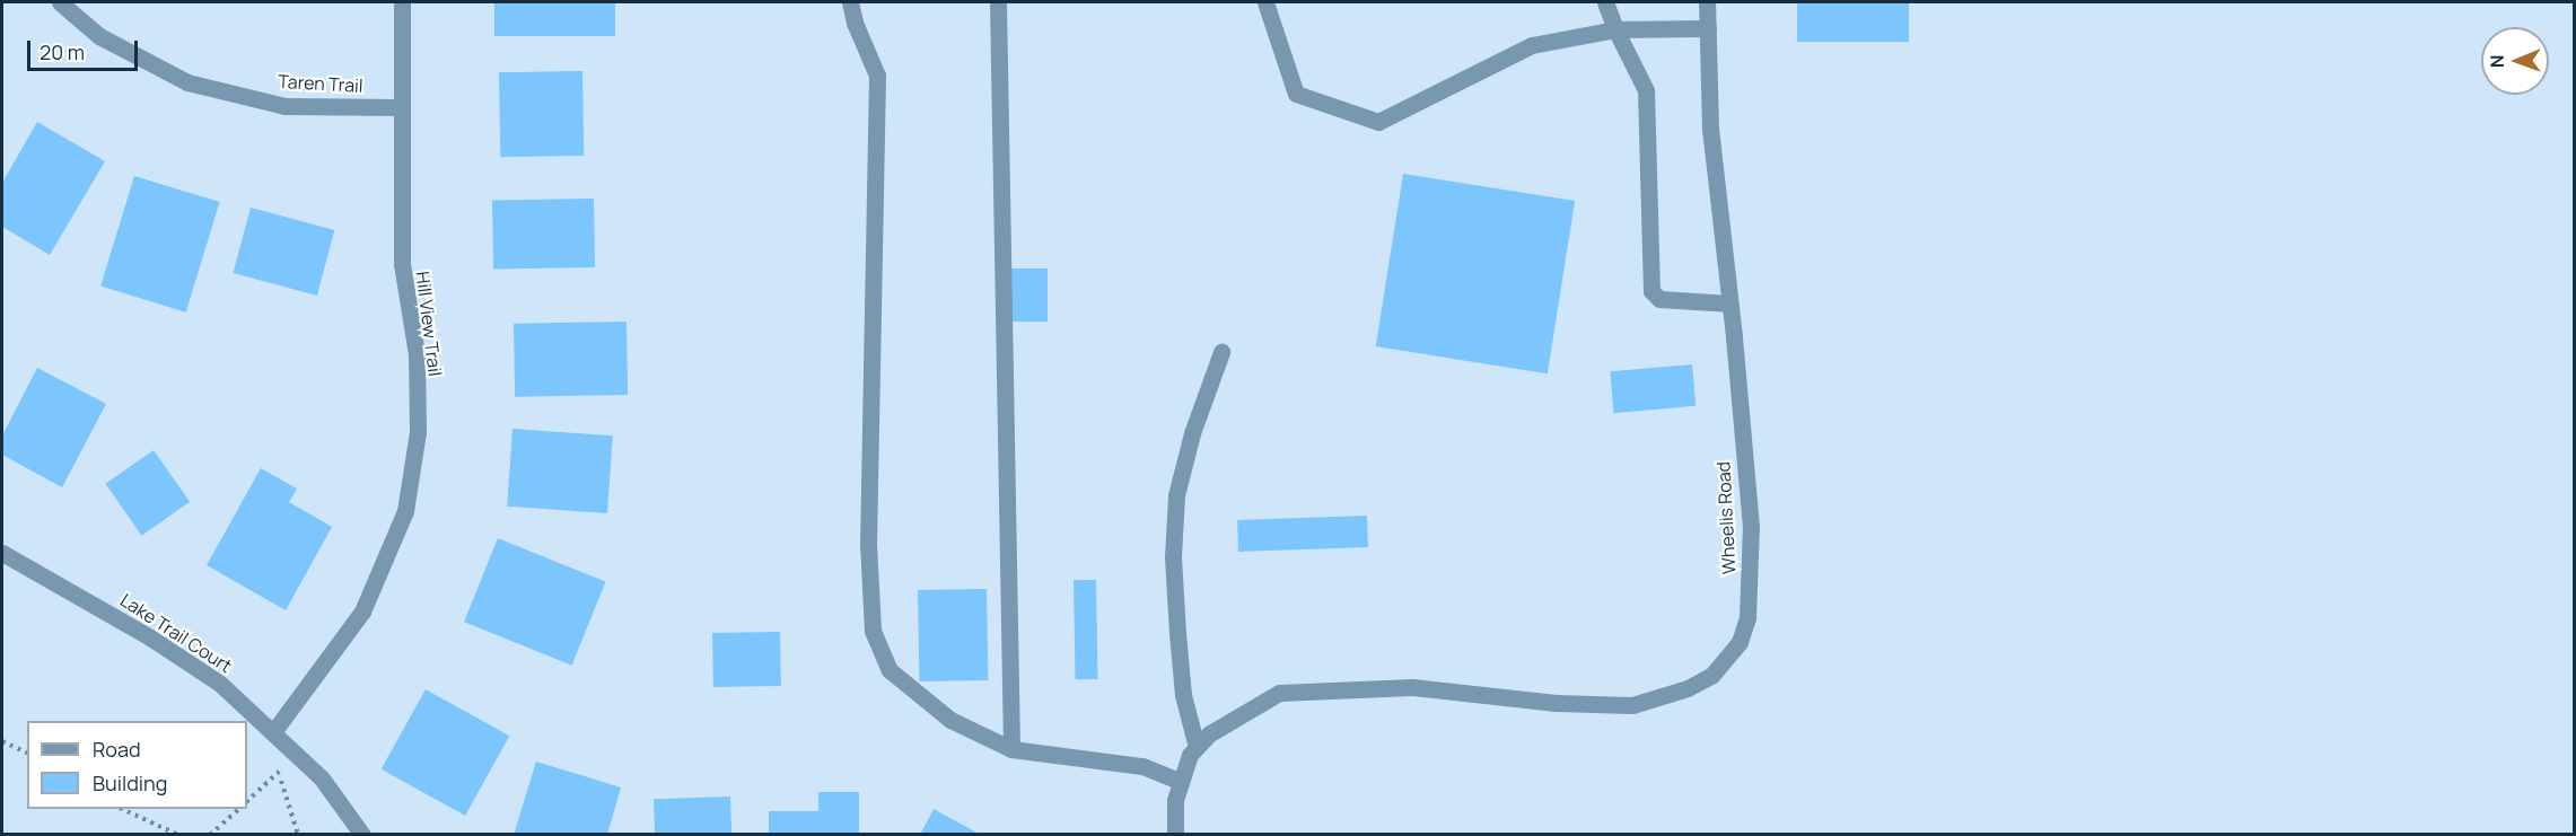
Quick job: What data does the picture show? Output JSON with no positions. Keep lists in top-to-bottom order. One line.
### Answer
{"streets":{"street":["Taren Trail","Hill View Trail","Wheelis Road","Lake Trail Court"]},"crossings":[["Taren Trail","Hill View Trail"],["Hill View Trail","Lake Trail Court"]],"legend":["Road","Building"],"scale_bar":"20 m","north":"left"}
